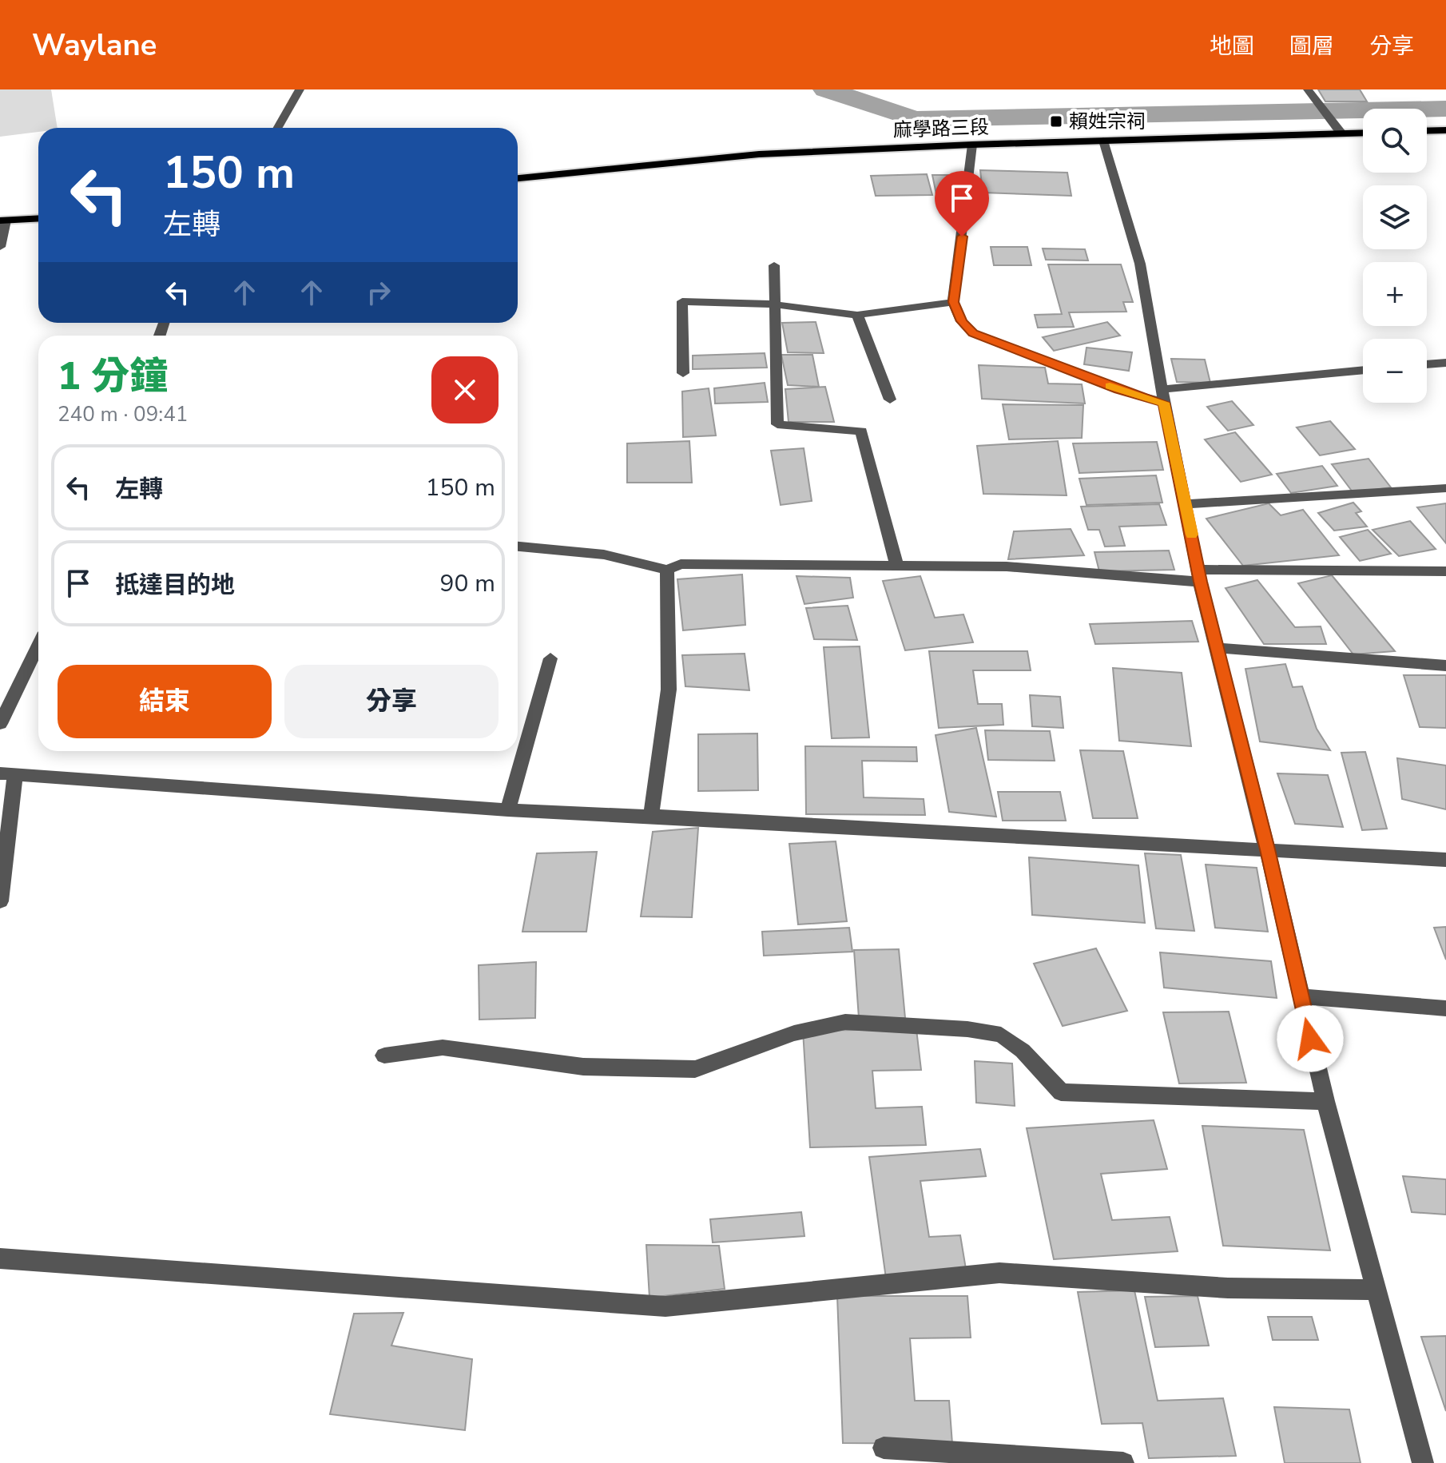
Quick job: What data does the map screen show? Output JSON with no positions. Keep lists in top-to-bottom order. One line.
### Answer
{"streets":{"main road":["麻學路三段"]},"places":{"transit":["賴姓宗祠"]},"page":{"header":"Waylane","nav":["地圖","圖層","分享"],"map_buttons":["+","−"],"turn":["150 m","左轉"],"heading":["1 分鐘","240 m · 09:41"],"list":[{"name":"左轉","value":"150 m"},{"name":"抵達目的地","value":"90 m"}],"buttons":["結束","分享"]}}
